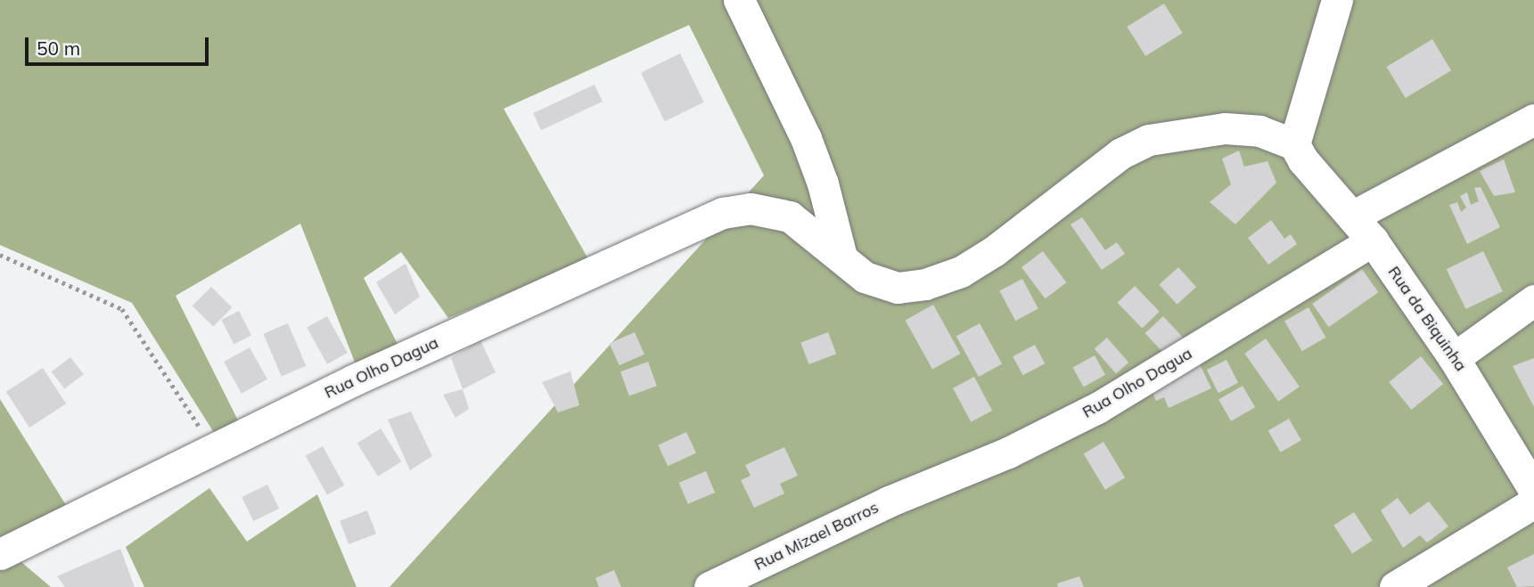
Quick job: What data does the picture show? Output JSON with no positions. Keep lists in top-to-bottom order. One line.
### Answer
{"streets":{"street":["Rua da Biquinha","Rua Olho Dagua","Rua Mizael Barros"]},"crossings":[["Rua da Biquinha","Rua Olho Dagua"],["Rua Olho Dagua","Rua Mizael Barros"]],"scale_bar":"50 m"}
